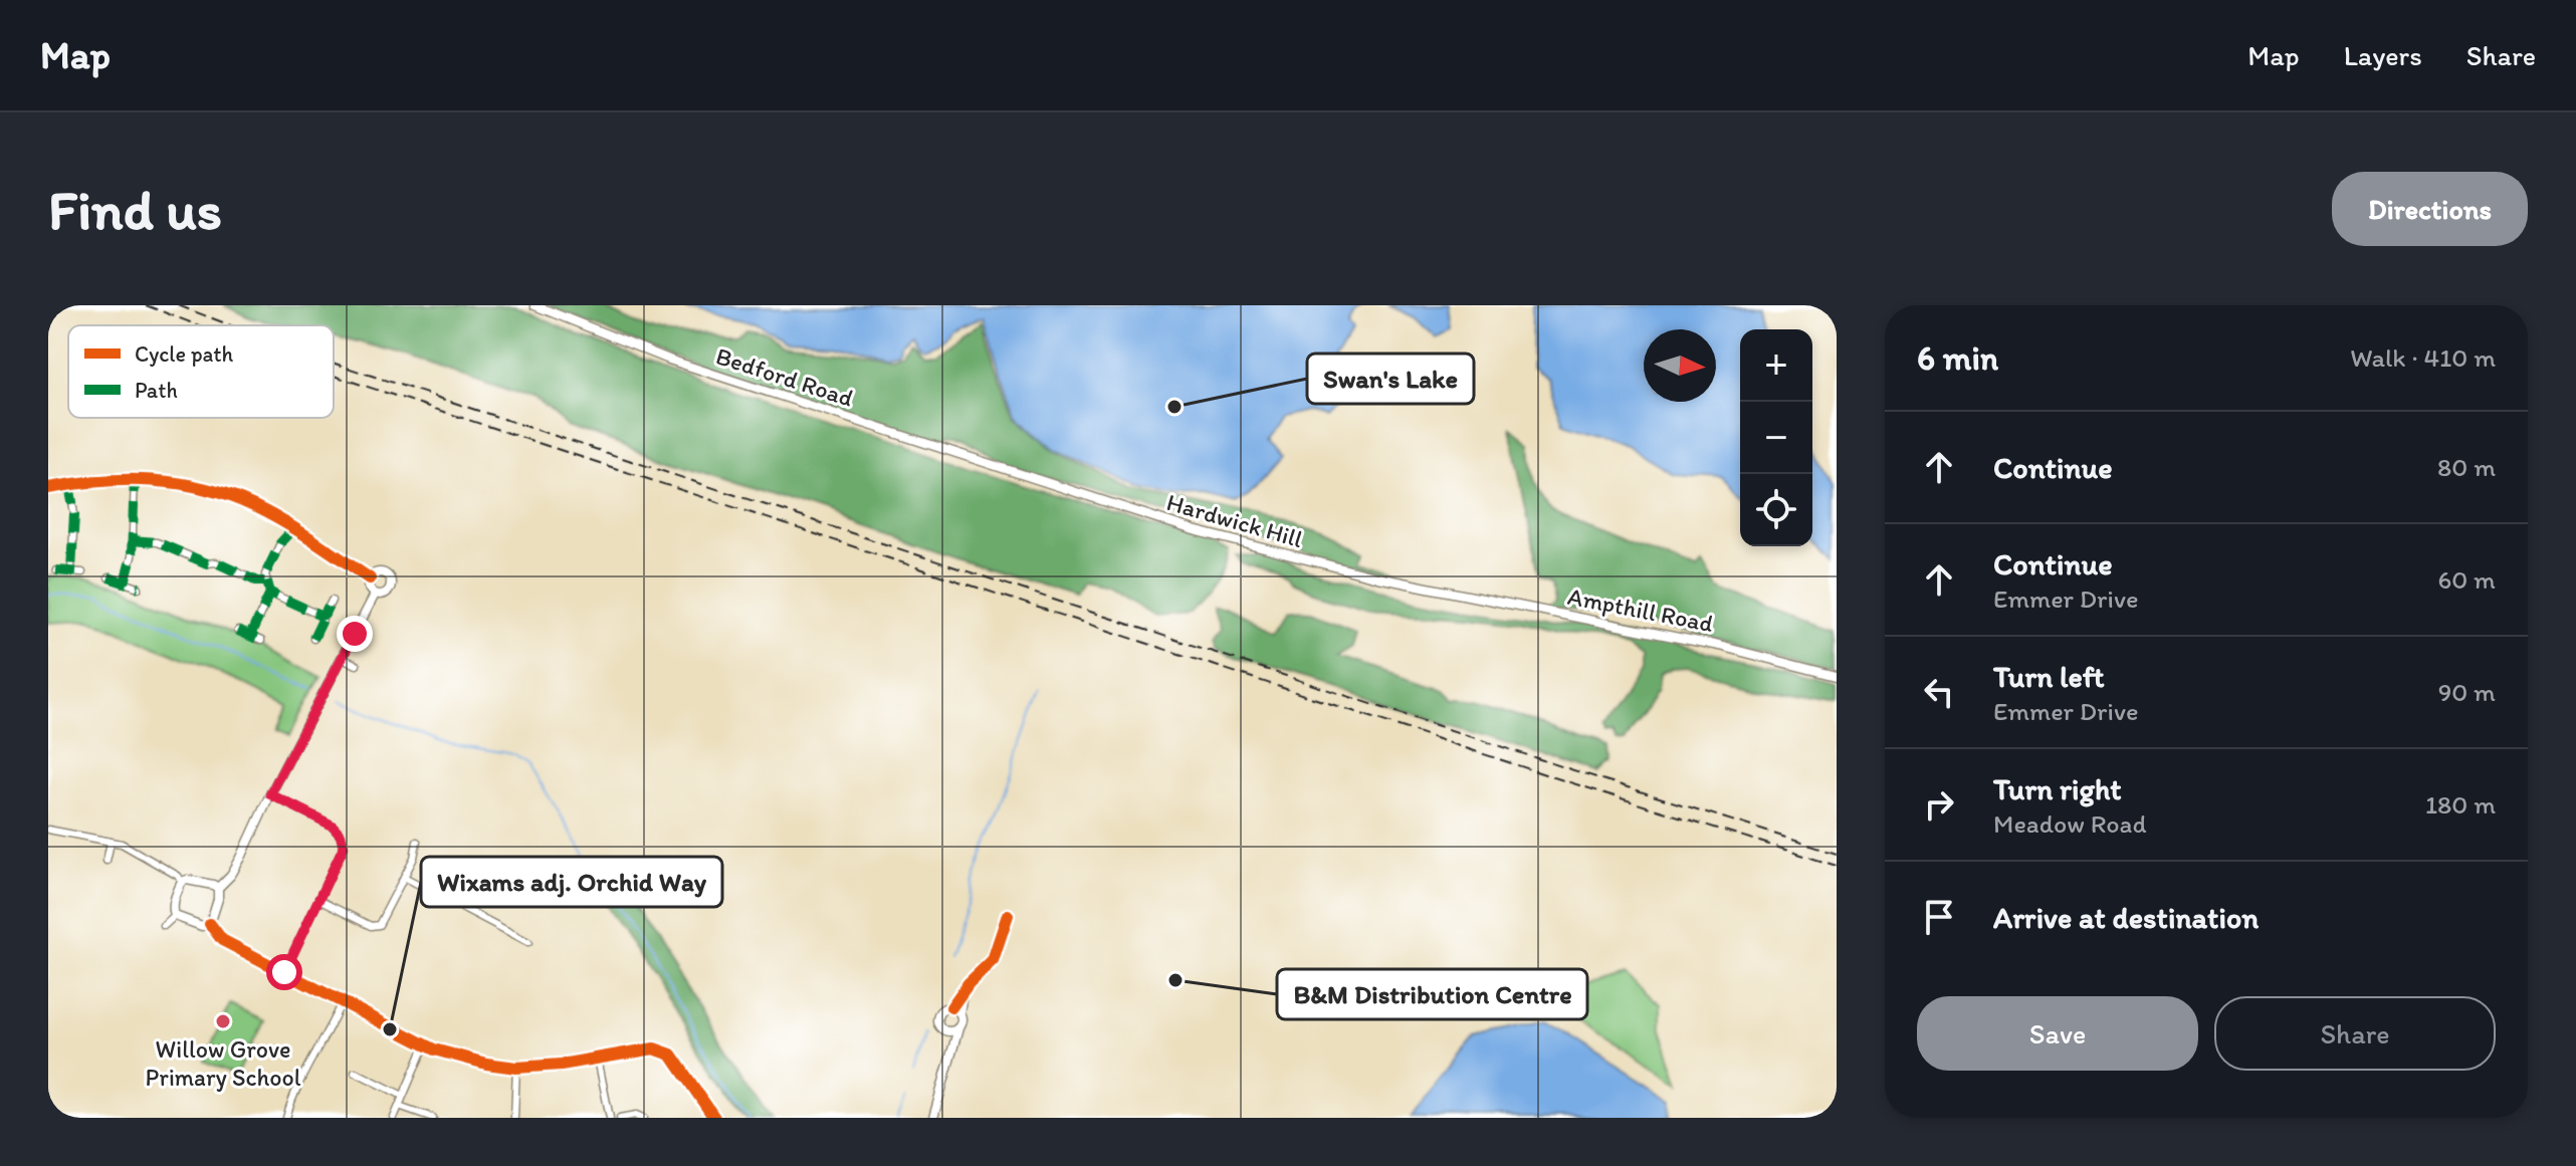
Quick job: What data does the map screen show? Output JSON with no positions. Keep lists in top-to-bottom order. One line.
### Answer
{"streets":{"street":["Bedford Road","Hardwick Hill","Ampthill Road"]},"crossings":[["Bedford Road","Hardwick Hill"],["Hardwick Hill","Ampthill Road"]],"places":["Swan's Lake","B&M Distribution Centre","Willow Grove Primary School","Wixams adj. Orchid Way"],"legend":["Cycle path","Path"],"north":"right","page":{"header":"Map","nav":["Map","Layers","Share"],"buttons":["Directions",["Save","Share"]],"title":"Find us","heading":["6 min","Walk · 410 m"],"map_buttons":["+","−"],"list":[["Continue","80 m"],["Continue","Emmer Drive","60 m"],["Turn left","Emmer Drive","90 m"],["Turn right","Meadow Road","180 m"],"Arrive at destination"]}}
